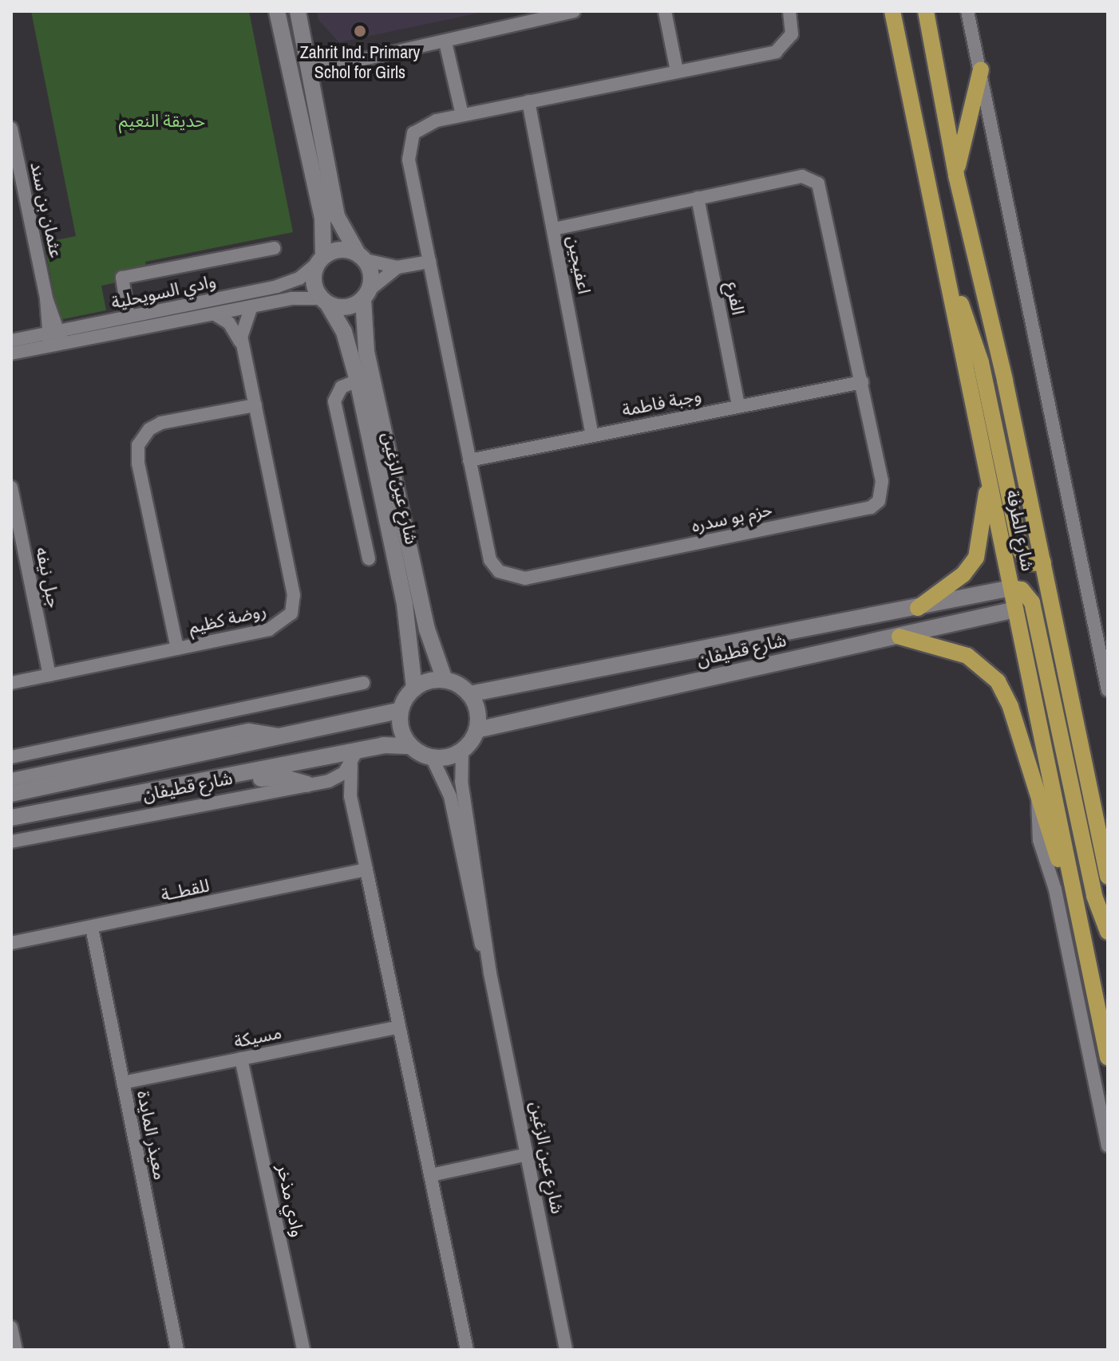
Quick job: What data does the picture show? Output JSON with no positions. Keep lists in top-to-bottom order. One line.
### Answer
{"streets":{"main road":["شارع الطرفة"],"street":["عثمان بن سند","اعفيجين","وادي السويحلية","الفرع","وجبة فاطمة","شارع عين الزغين","حزم بو سدره","جبل نيفه","روضة كظيم","شارع قطيفان","للقطــة","مسيكة","معيذر المايدة","وادي مذخر"]},"crossings":[["عثمان بن سند","وادي السويحلية"],["اعفيجين","وجبة فاطمة"],["اعفيجين","حزم بو سدره"],["وادي السويحلية","شارع عين الزغين"],["وادي السويحلية","روضة كظيم"],["الفرع","وجبة فاطمة"],["الفرع","حزم بو سدره"],["وجبة فاطمة","حزم بو سدره"],["شارع عين الزغين","شارع قطيفان"],["شارع الطرفة","شارع قطيفان"],["جبل نيفه","روضة كظيم"],["للقطــة","معيذر المايدة"],["مسيكة","معيذر المايدة"],["مسيكة","وادي مذخر"]],"parks":["حديقة النعيم"],"places":["Zahrit Ind. Primary Schol for Girls"]}
